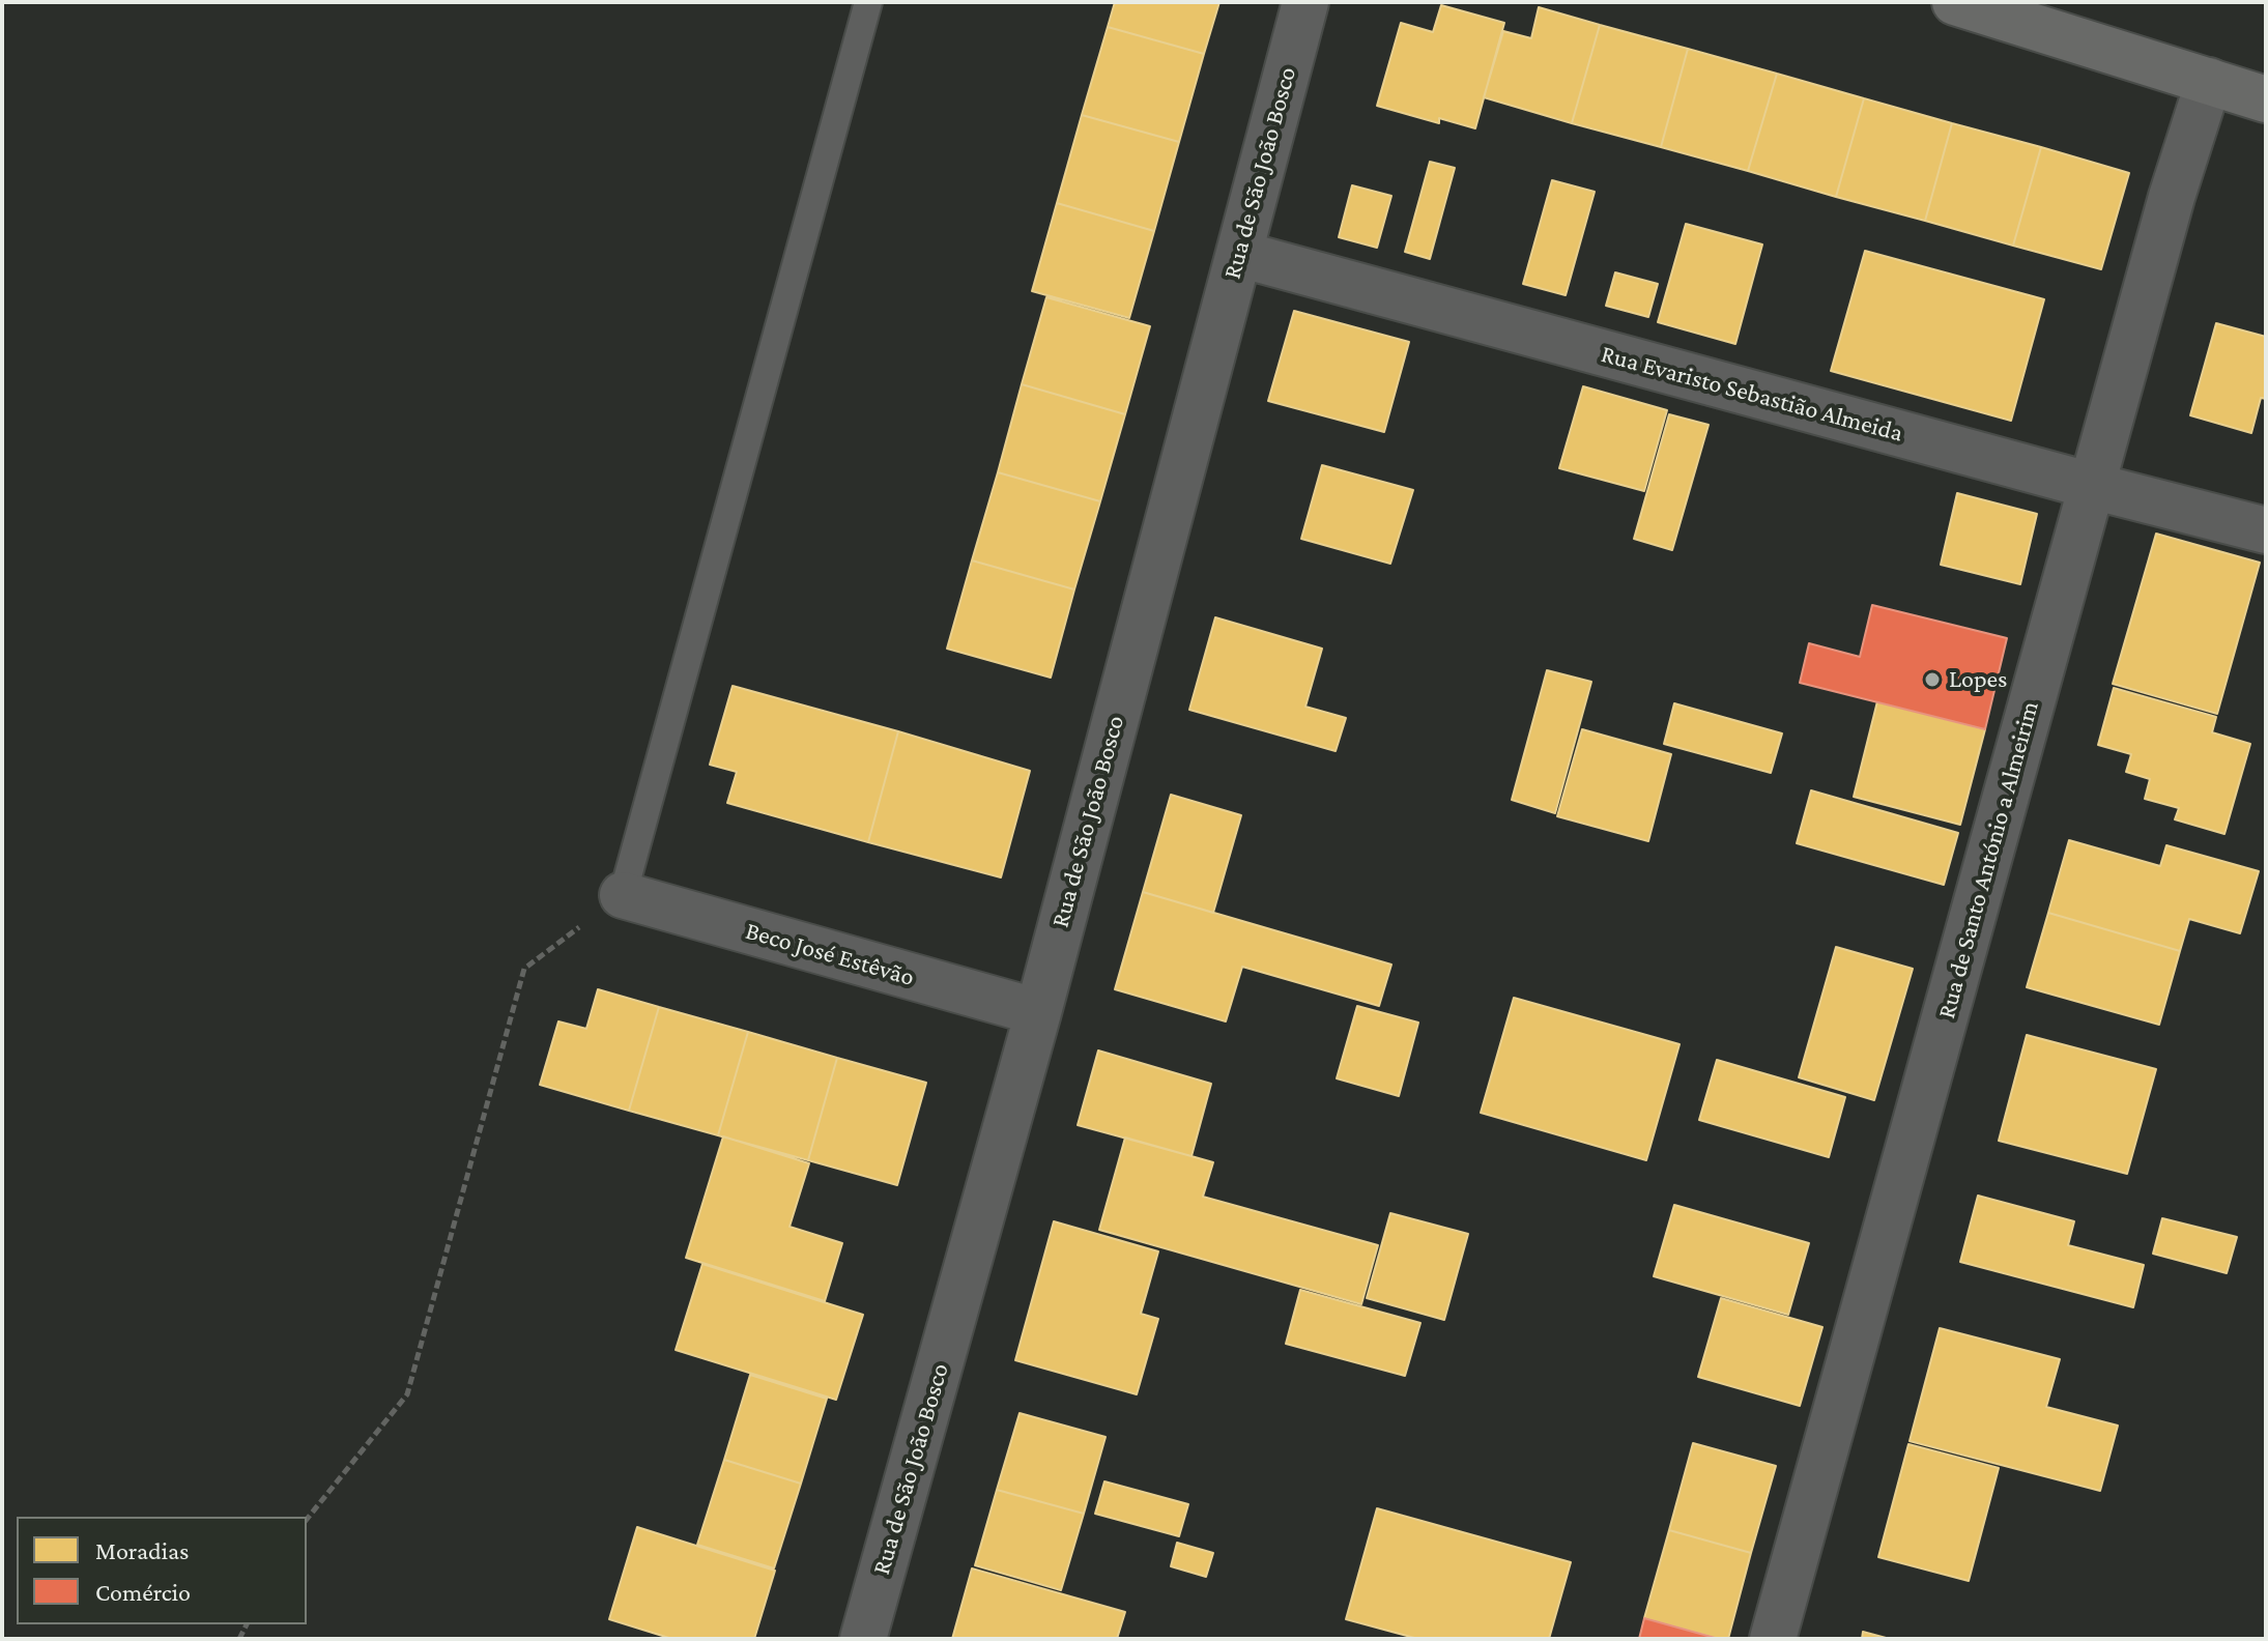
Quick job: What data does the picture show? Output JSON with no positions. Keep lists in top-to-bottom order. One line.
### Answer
{"streets":{"street":["Rua de São João Bosco","Rua Evaristo Sebastião Almeida","Rua de Santo António a Almeirim","Beco José Estêvão"]},"crossings":[["Rua de São João Bosco","Rua Evaristo Sebastião Almeida"],["Rua de São João Bosco","Beco José Estêvão"],["Rua Evaristo Sebastião Almeida","Rua de Santo António a Almeirim"]],"places":["Lopes"],"legend":["Moradias","Comércio"]}
